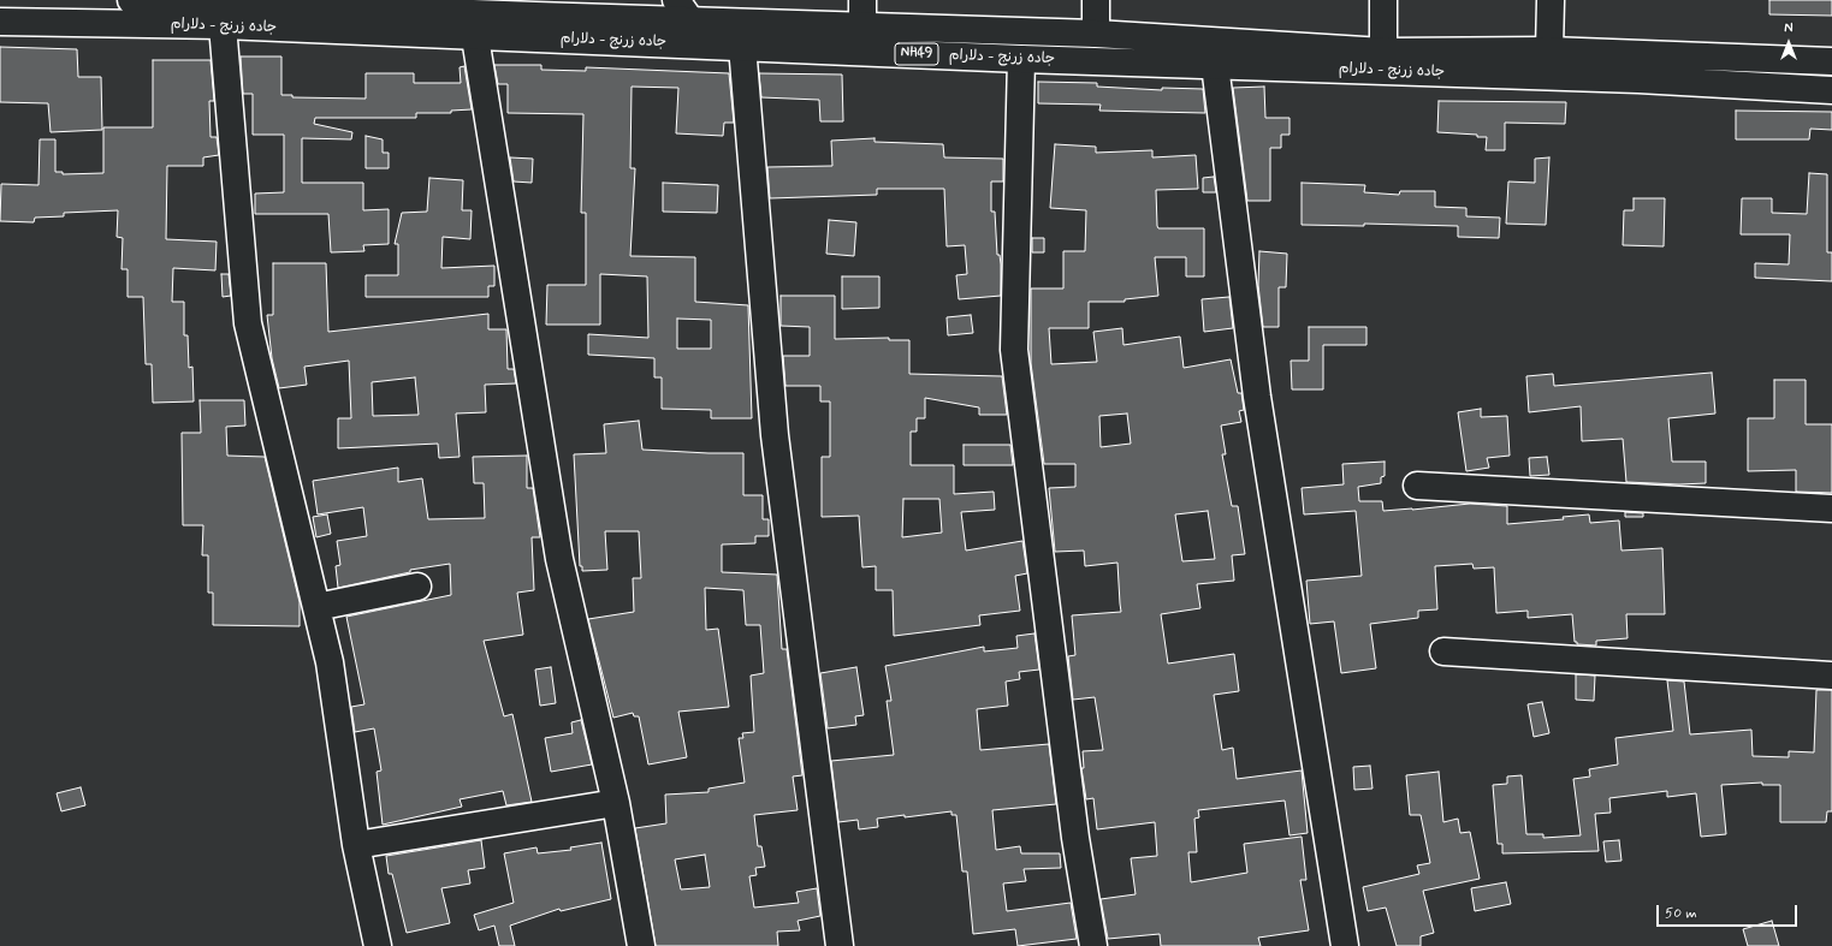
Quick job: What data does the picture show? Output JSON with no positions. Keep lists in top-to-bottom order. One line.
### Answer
{"streets":{"main road":["جاده زرنج - دلارام","NH49"]},"scale_bar":"50 m","north":"top"}
